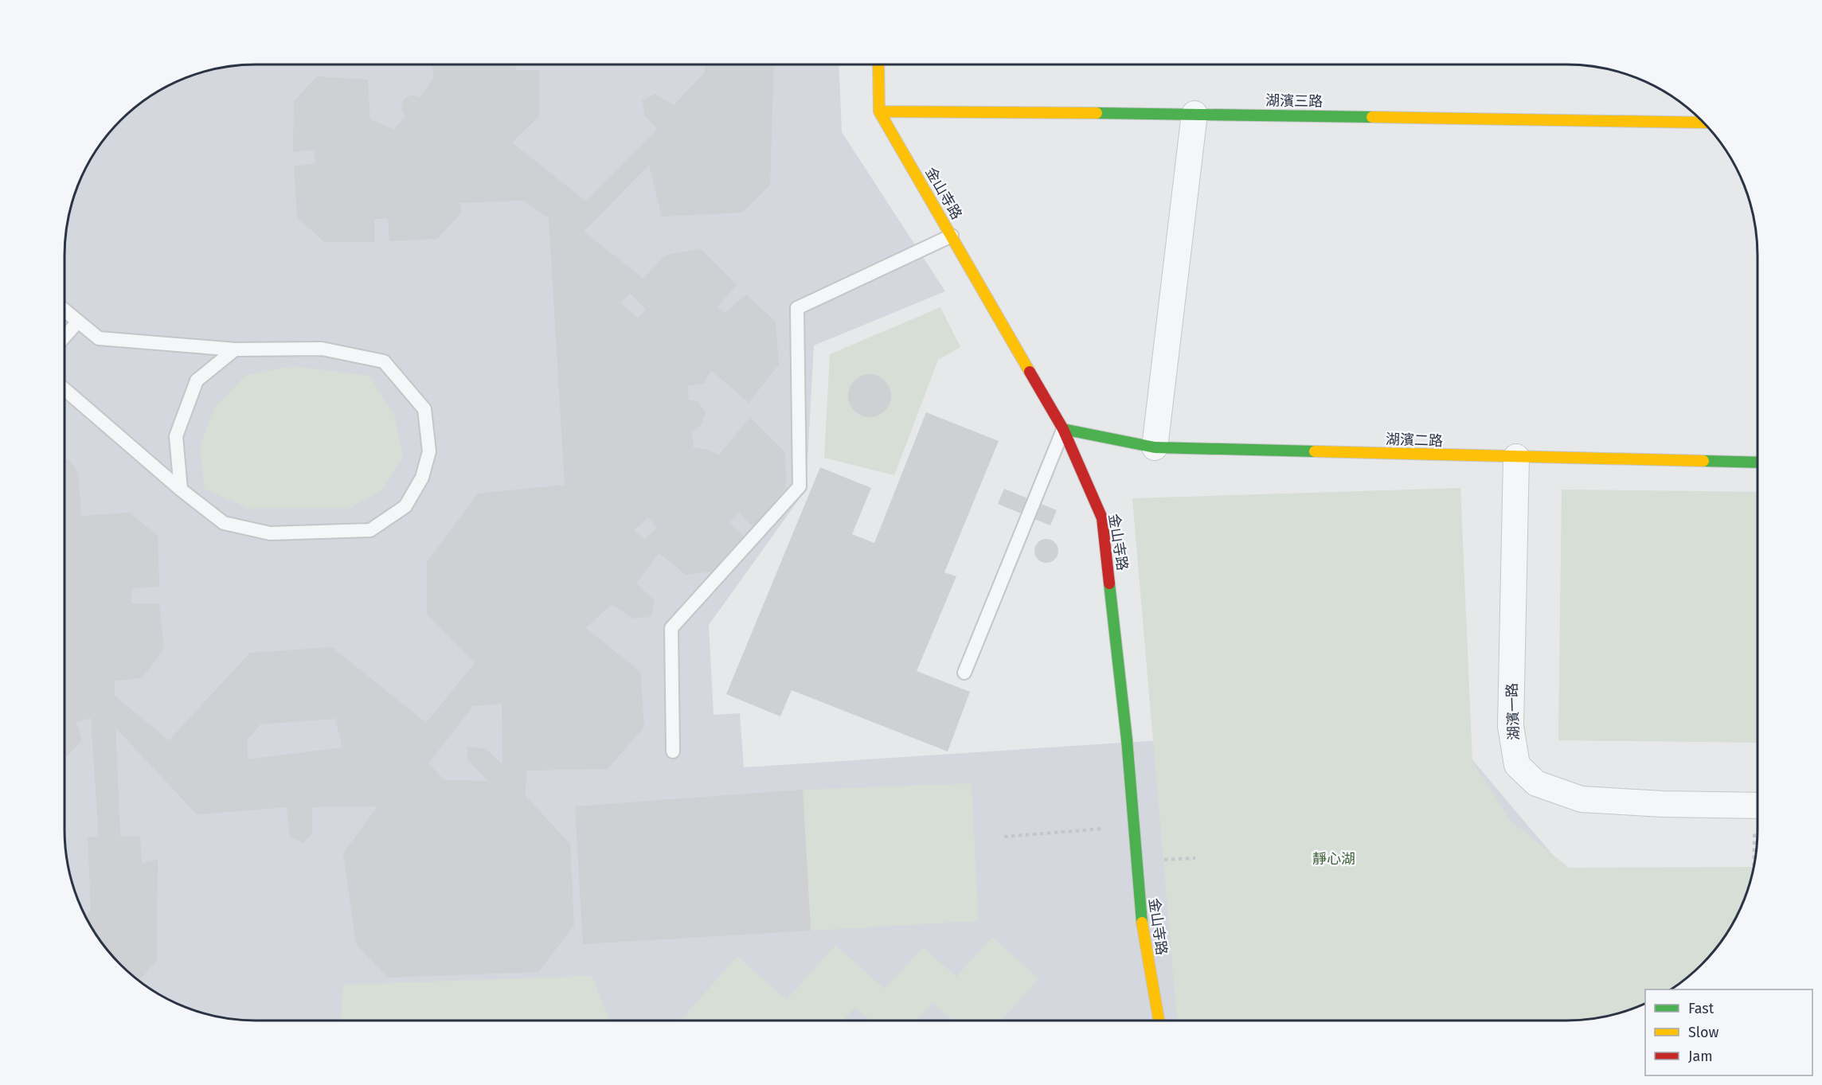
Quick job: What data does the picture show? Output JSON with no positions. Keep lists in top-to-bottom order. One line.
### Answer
{"streets":{"street":["湖濱三路","金山寺路","湖濱二路","湖濱一路"]},"crossings":[["湖濱三路","金山寺路"],["金山寺路","湖濱二路"],["湖濱二路","湖濱一路"]],"parks":["靜心湖"],"legend":["Fast","Slow","Jam"]}
